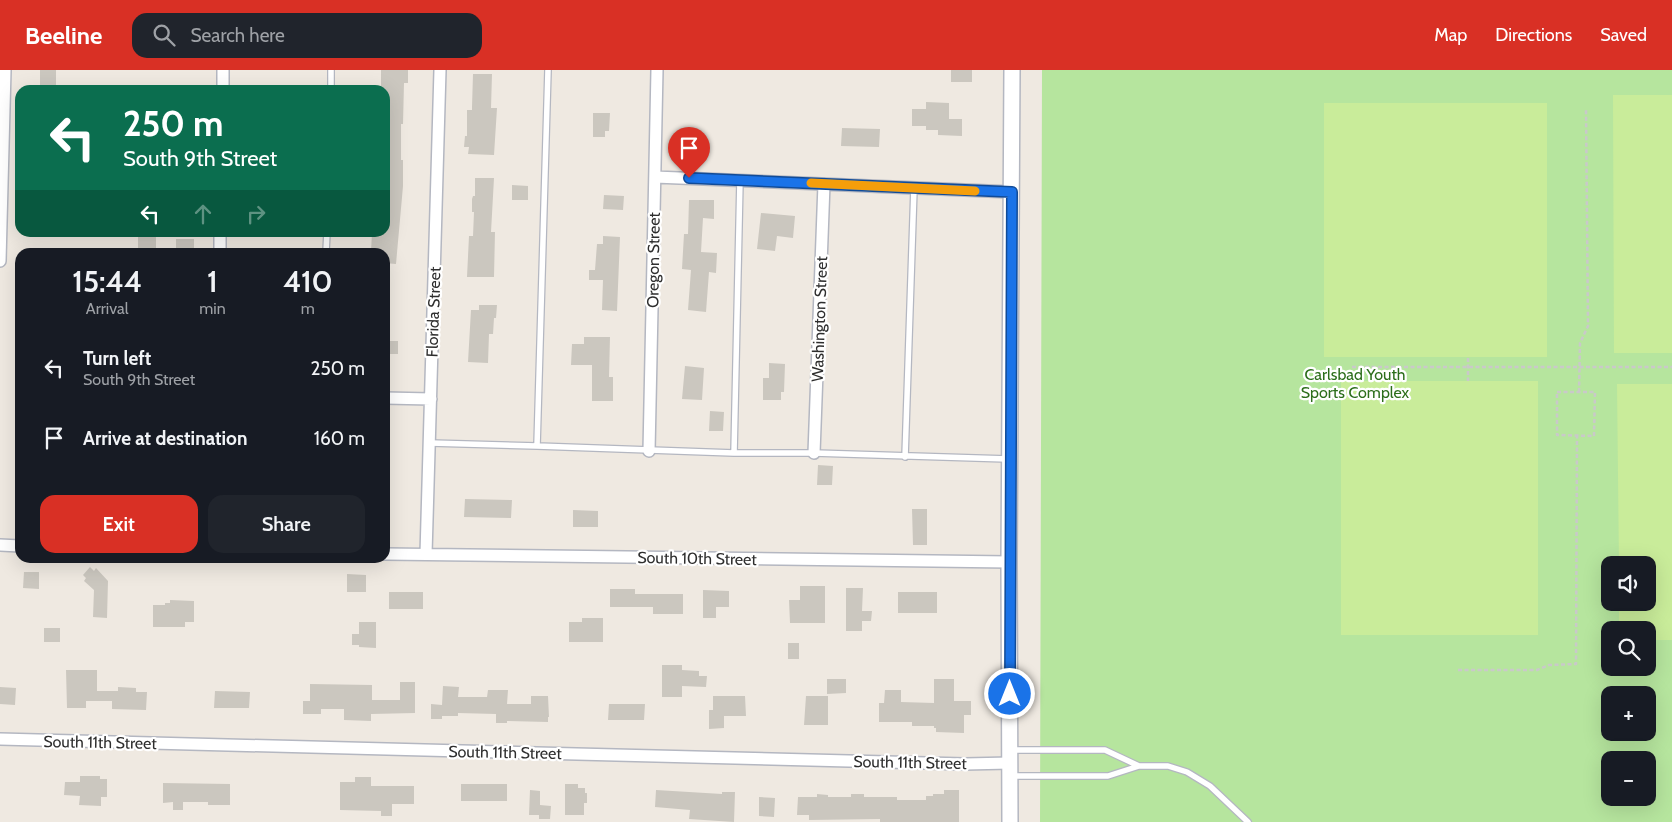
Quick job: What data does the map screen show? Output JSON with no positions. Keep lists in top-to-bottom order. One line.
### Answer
{"streets":{"street":["Oregon Street","Florida Street","Washington Street","South 10th Street","South 11th Street"]},"crossings":[["Florida Street","South 10th Street"]],"parks":["Carlsbad Youth Sports Complex"],"page":{"header":"Beeline","search":"Search here","nav":["Map","Directions","Saved"],"turn":["250 m","South 9th Street"],"eta":["15:44","Arrival","1","min","410","m"],"list":[{"name":"Turn left","note":"South 9th Street","value":"250 m"},{"name":"Arrive at destination","value":"160 m"}],"buttons":["Exit","Share"],"map_buttons":["+","−"]}}
